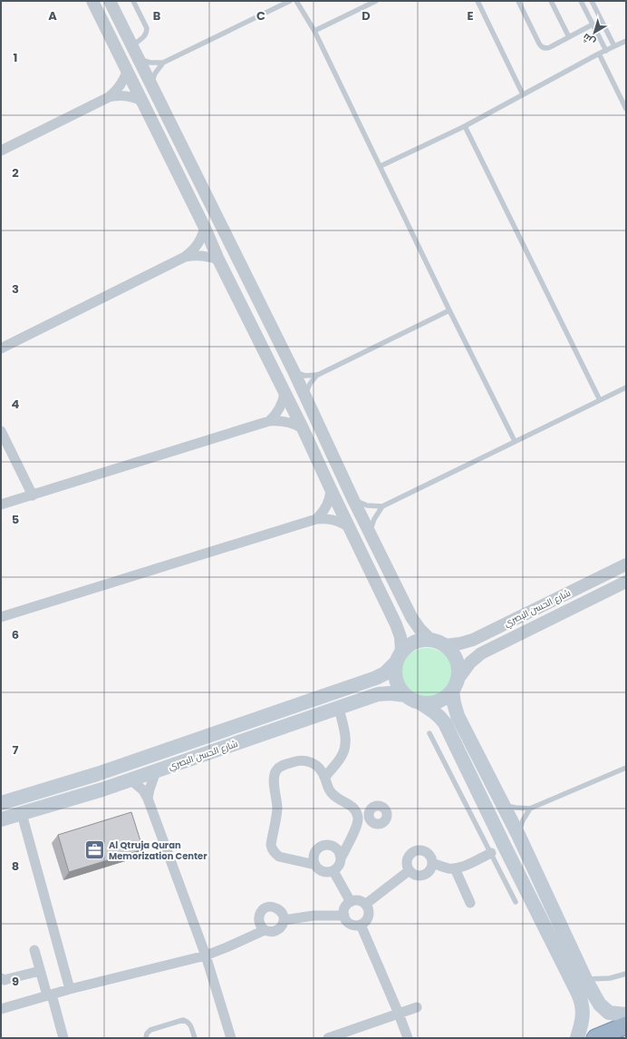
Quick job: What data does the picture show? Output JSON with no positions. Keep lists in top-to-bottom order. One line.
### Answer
{"streets":{"main road":["شارع الحسن البصري"]},"places":{"office":["Al Qtruja Quran Memorization Center"]},"north":"bottom left","grid":{"columns":["A","B","C","D","E"],"rows":["1","2","3","4","5","6","7","8","9"]}}
